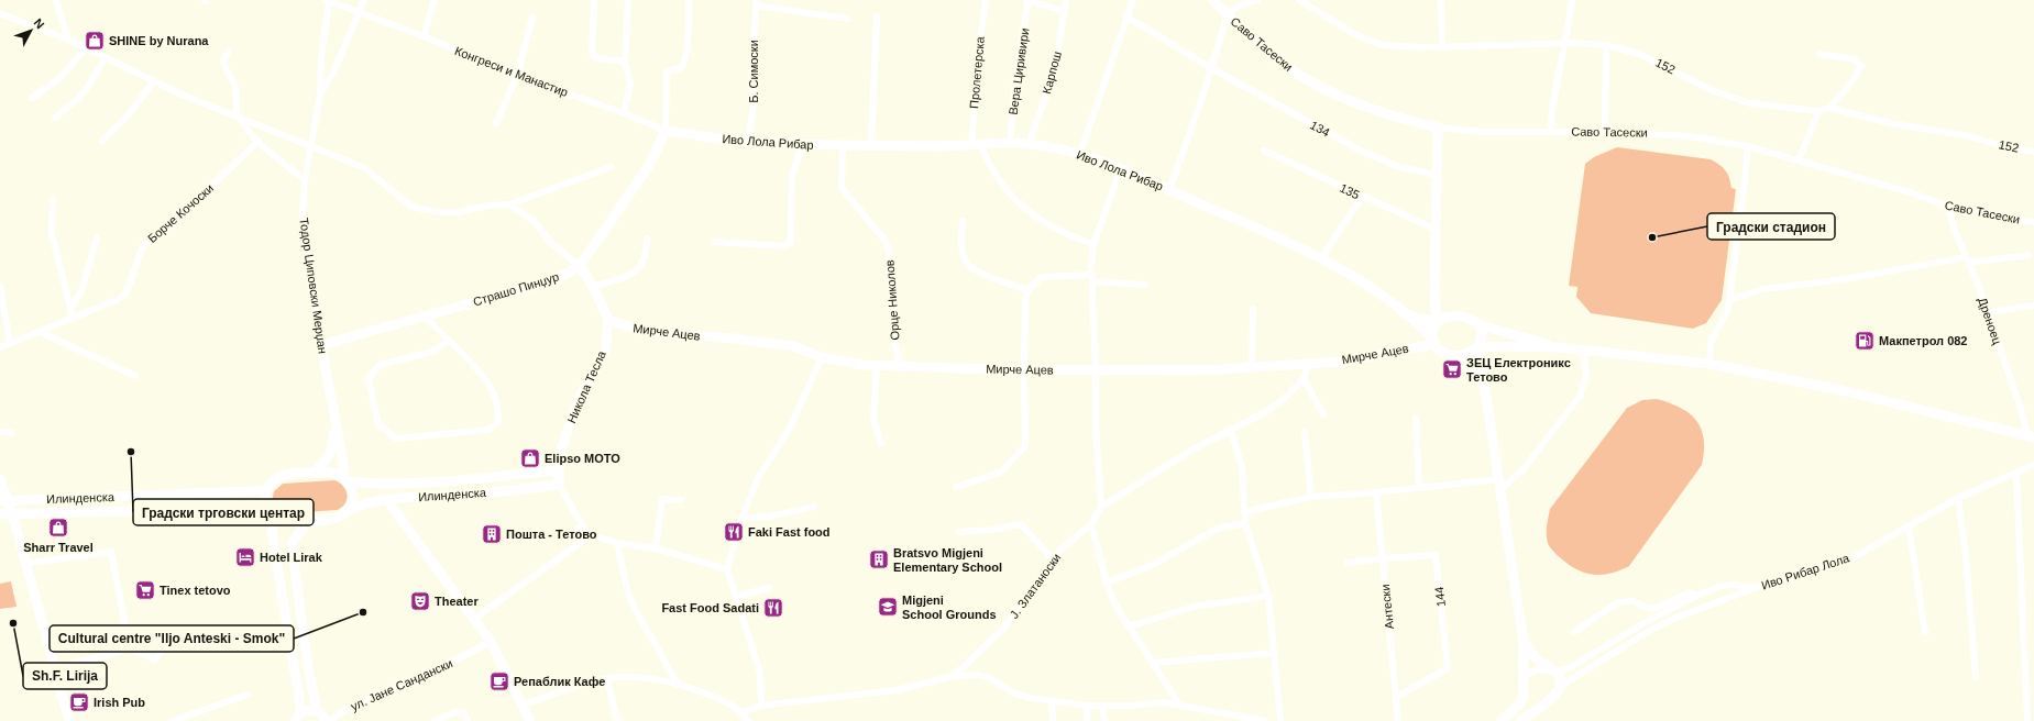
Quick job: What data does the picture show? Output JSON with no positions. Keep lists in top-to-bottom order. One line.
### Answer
{"streets":{"street":["Саво Тасески","152","Конгреси и Манастир","Б. Симоски","Вера Циривири","Пролетерска","Карпош","134","Иво Лола Рибар","135","Борче Кочоски","Тодор Циповски Мерџан","Страшо Пинџур","Орце Николов","Дреноец","Мирче Ацев","Никола Тесла","Илинденска","Иво Рибар Лола","Ј. Златаноски","144","Антески","ул. Јане Сандански"]},"crossings":[["Саво Тасески","Дреноец"],["Конгреси и Манастир","Иво Лола Рибар"],["Конгреси и Манастир","Тодор Циповски Мерџан"],["Конгреси и Манастир","Страшо Пинџур"],["Б. Симоски","Иво Лола Рибар"],["Вера Циривири","Иво Лола Рибар"],["Пролетерска","Иво Лола Рибар"],["Карпош","Иво Лола Рибар"],["Иво Лола Рибар","Страшо Пинџур"],["Иво Лола Рибар","Орце Николов"],["Тодор Циповски Мерџан","Страшо Пинџур"],["Тодор Циповски Мерџан","Илинденска"],["Орце Николов","Мирче Ацев"],["Мирче Ацев","Никола Тесла"],["Мирче Ацев","Ј. Златаноски"],["Никола Тесла","Илинденска"],["144","Антески"]],"places":{"shop":["SHINE by Nurana","Elipso MOTO","Sharr Travel"],"other":["Градски стадион","Градски трговски центар","Cultural centre \"Iljo Anteski - Smok\"","Sh.F. Lirija"],"fuel station":["Макпетрол 082"],"supermarket":["ЗЕЦ Електроникс Тетово","Tinex tetovo"],"restaurant":["Faki Fast food","Fast Food Sadati"],"building":["Пошта - Тетово","Bratsvo Migjeni Elementary School"],"hotel":["Hotel Lirak"],"theatre":["Theater"],"school or university":["Migjeni School Grounds"],"cafe":["Репаблик Кафе","Irish Pub"]},"north":"top right"}
